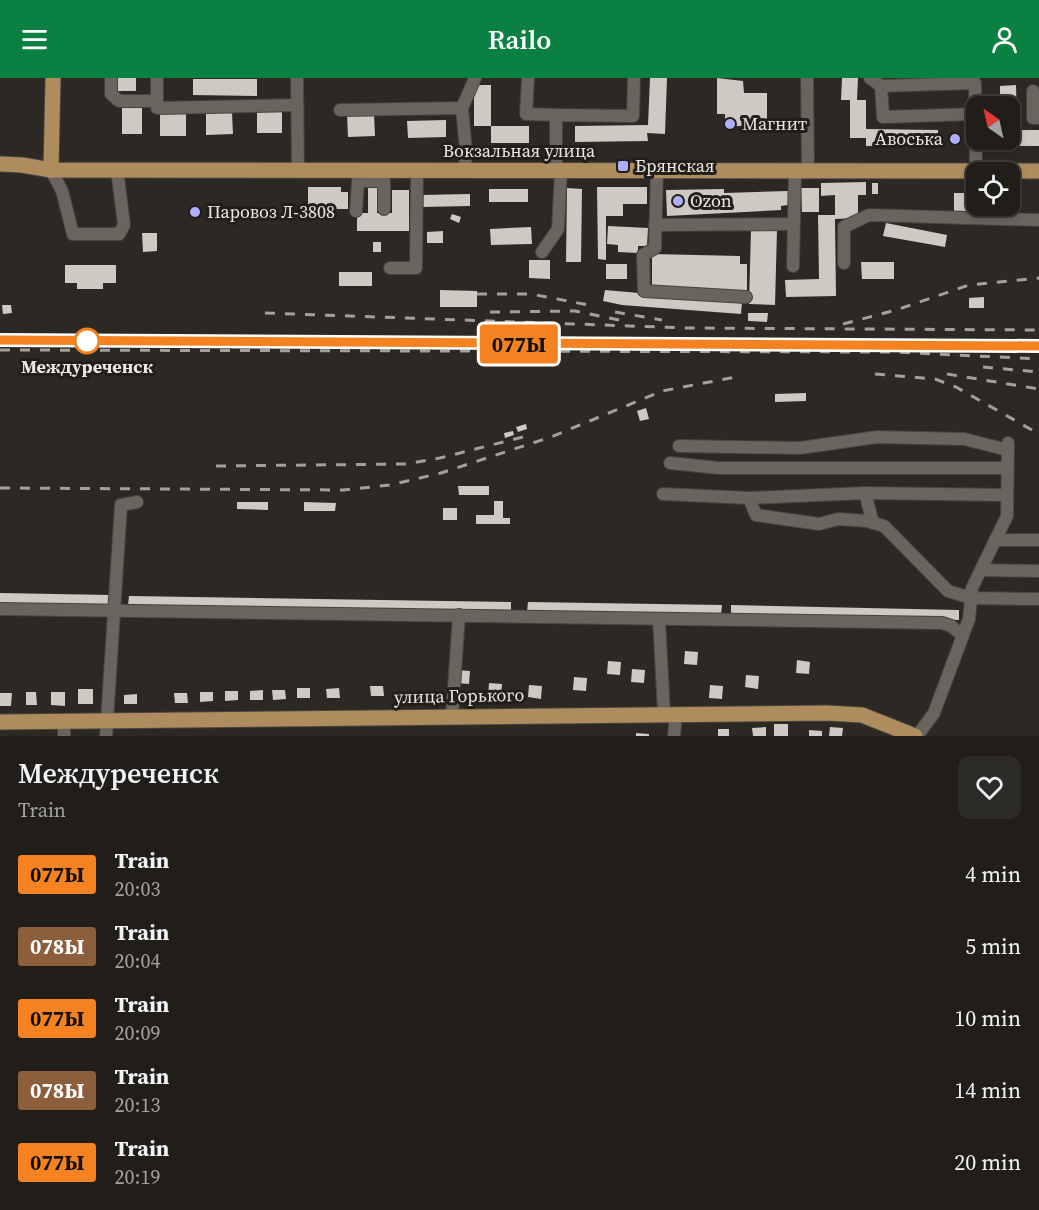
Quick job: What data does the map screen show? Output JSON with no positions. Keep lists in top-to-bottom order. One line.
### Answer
{"streets":{"main road":["Вокзальная улица","улица Горького"]},"places":{"other":["Магнит","Авоська","Ozon","Паровоз Л-3808","Междуреченск"],"transit":["Брянская"]},"north":"top left","page":{"header":"Railo","on_map":"077Ы","heading":["Междуреченск","Train"],"list":[{"mark":"077Ы","name":"Train","note":"20:03","value":"4 min"},{"mark":"078Ы","name":"Train","note":"20:04","value":"5 min"},{"mark":"077Ы","name":"Train","note":"20:09","value":"10 min"},{"mark":"078Ы","name":"Train","note":"20:13","value":"14 min"},{"mark":"077Ы","name":"Train","note":"20:19","value":"20 min"}]}}
